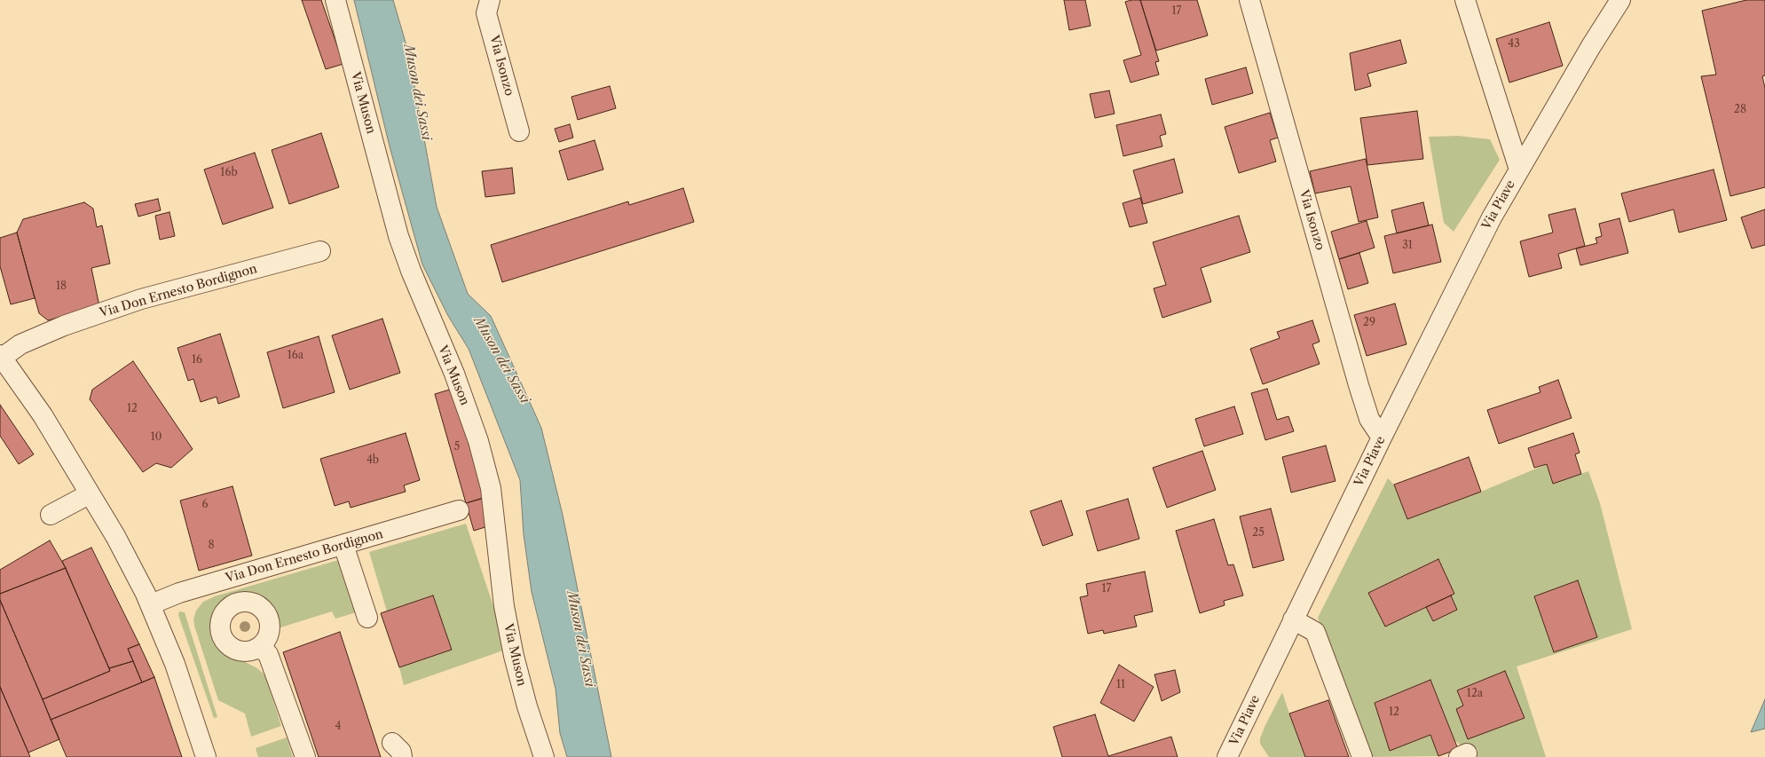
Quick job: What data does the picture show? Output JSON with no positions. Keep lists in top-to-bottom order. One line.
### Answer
{"streets":{"street":["Via Isonzo","Via Muson","Via Piave","Via Don Ernesto Bordignon"]},"crossings":[["Via Isonzo","Via Piave"]],"water":["Muson dei Sassi"],"house_numbers":["17","43","28","16b","31","18","29","16a","16","12","10","5","4b","6","25","8","17","11","12a","12","4"]}
